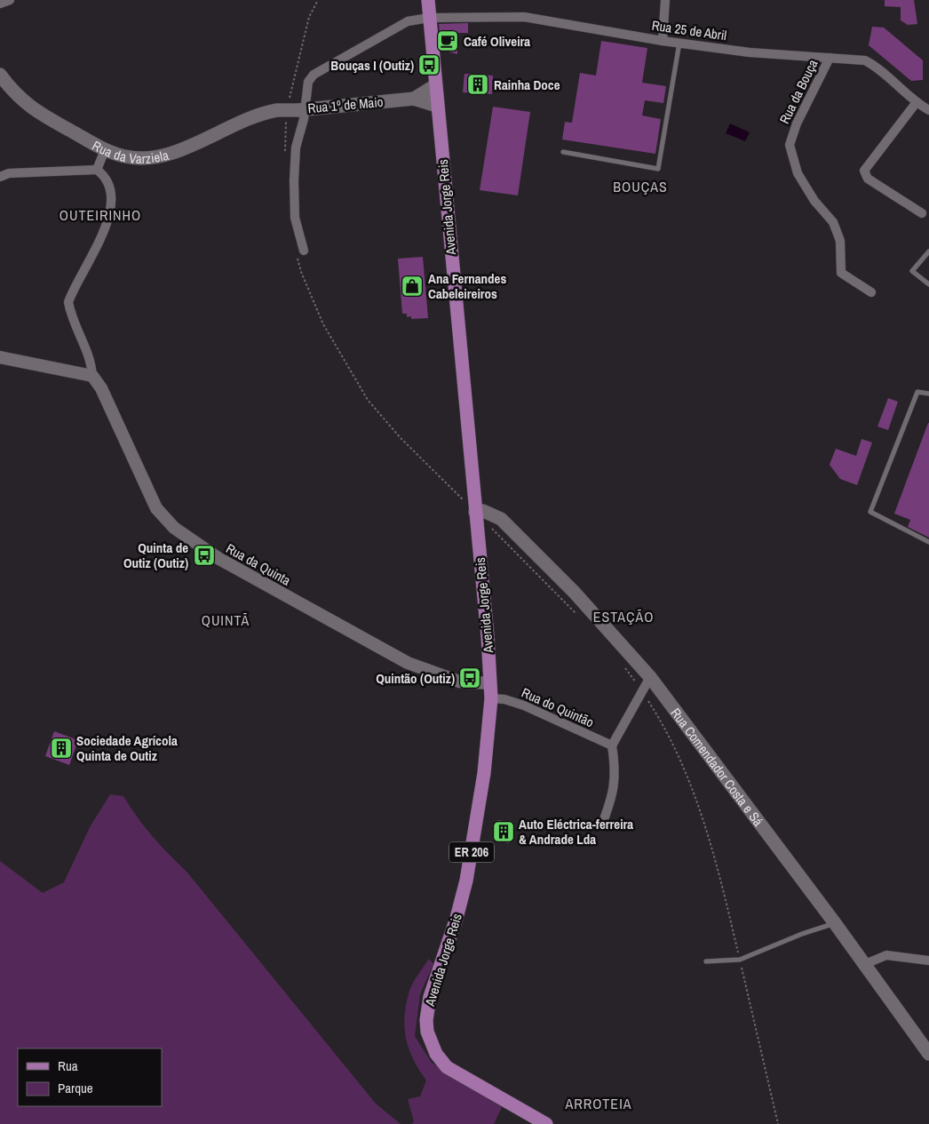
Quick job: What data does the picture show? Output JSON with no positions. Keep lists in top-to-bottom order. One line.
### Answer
{"streets":{"main road":["Rua 1º de Maio","Rua da Varziela","Avenida Jorge Reis","Rua Comendador Costa e Sá","ER 206"],"street":["Rua 25 de Abril","Rua da Bouça","Rua da Quinta","Rua do Quintão"]},"crossings":[["Rua 25 de Abril","Rua da Bouça"],["Rua 25 de Abril","Rua 1º de Maio"],["Rua 25 de Abril","Rua da Varziela"],["Rua 25 de Abril","Avenida Jorge Reis"],["Rua 1º de Maio","Rua da Varziela"],["Rua 1º de Maio","Avenida Jorge Reis"],["Avenida Jorge Reis","Rua da Quinta"],["Avenida Jorge Reis","Rua do Quintão"],["Avenida Jorge Reis","Rua Comendador Costa e Sá"]],"districts":["BOUÇAS","OUTEIRINHO","ESTAÇÃO","QUINTÃ","ARROTEIA"],"places":{"cafe":["Café Oliveira"],"bus stop":["Bouças I (Outiz)","Quinta de Outiz (Outiz)","Quintão (Outiz)"],"building":["Rainha Doce","Sociedade Agrícola Quinta de Outiz","Auto Eléctrica-ferreira & Andrade Lda"],"shop":["Ana Fernandes Cabeleireiros"]},"legend":["Rua","Parque"]}
